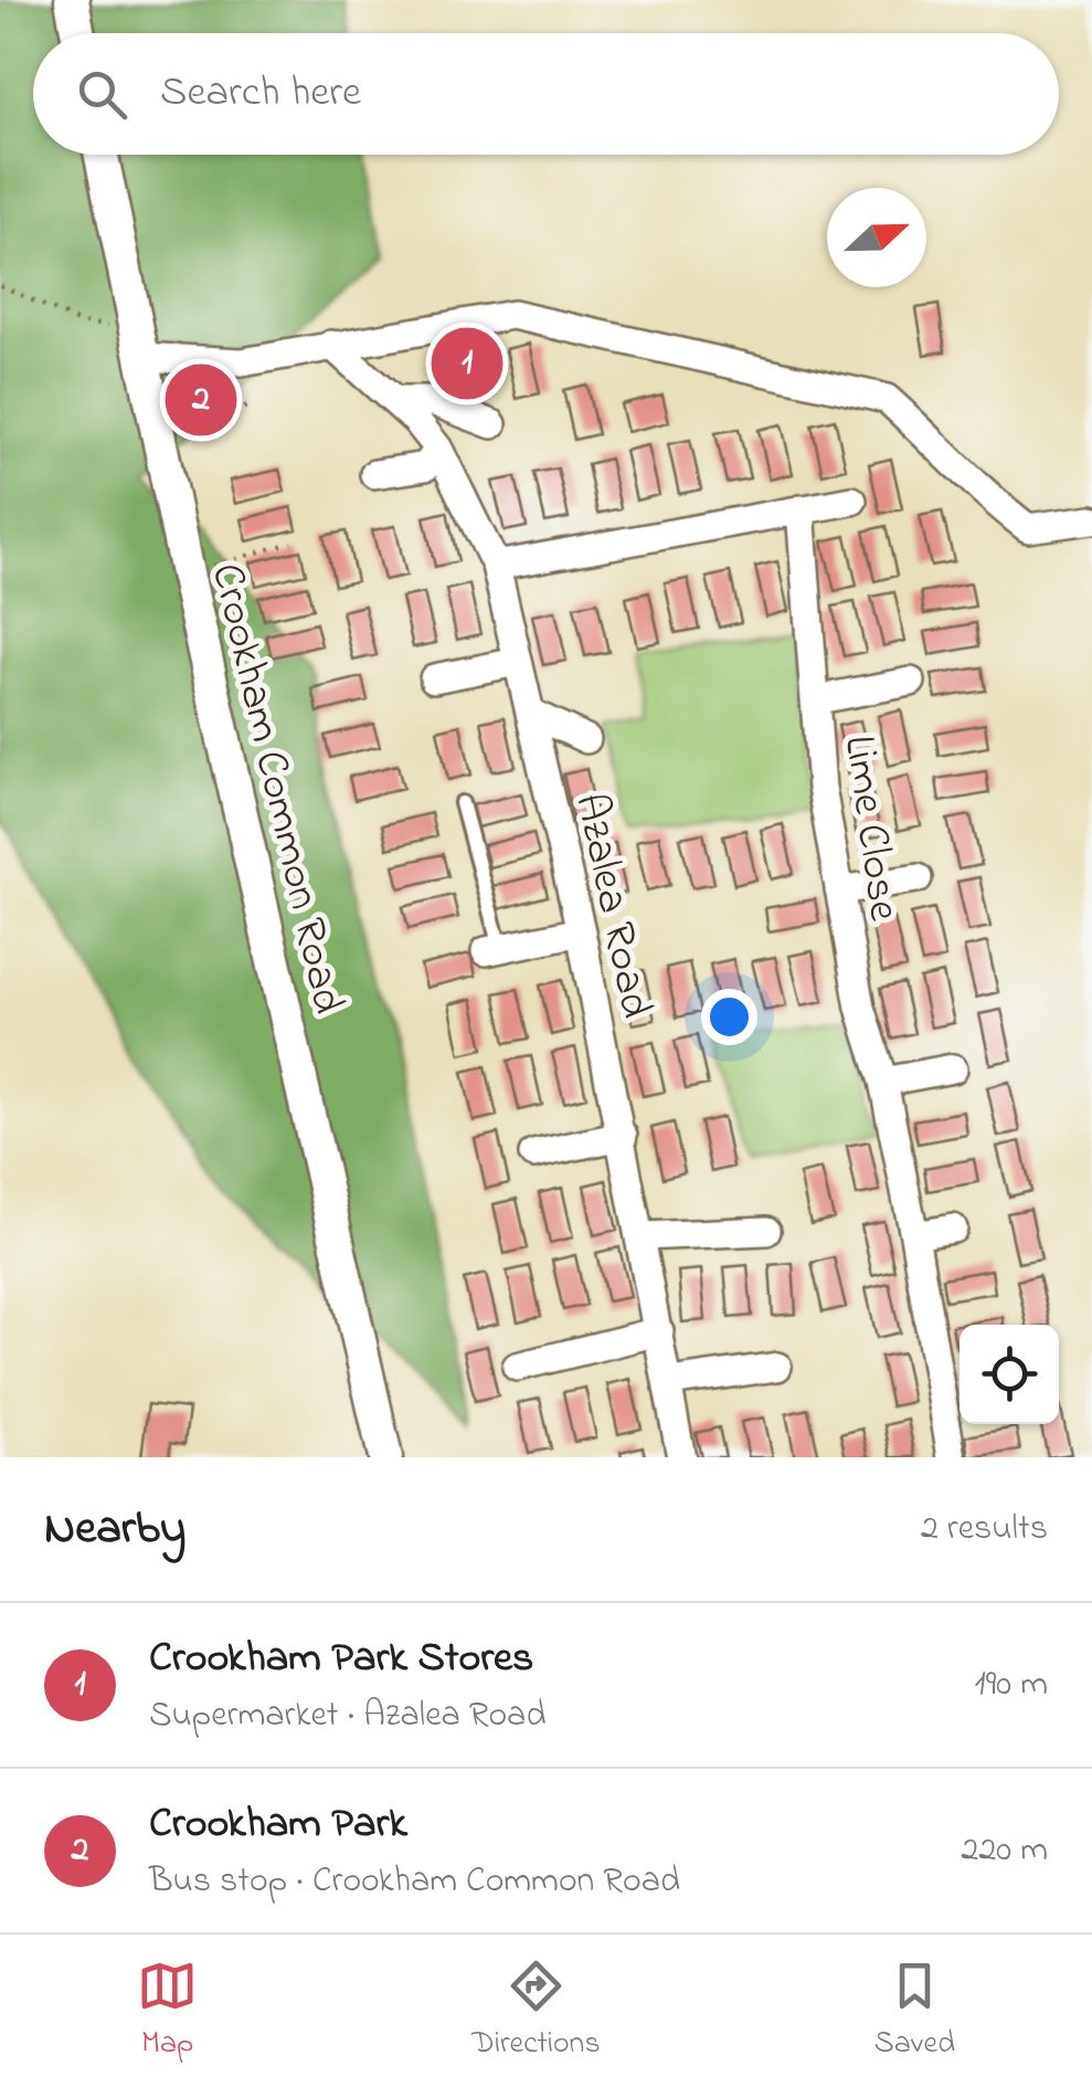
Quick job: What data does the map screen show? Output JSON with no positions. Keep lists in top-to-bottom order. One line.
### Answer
{"streets":{"street":["Crookham Common Road","Lime Close","Azalea Road"]},"north":"right","page":{"search":"Search here","pins":["1","2"],"heading":["Nearby","2 results"],"list":[{"mark":"1","name":"Crookham Park Stores","note":"Supermarket · Azalea Road","value":"190 m"},{"mark":"2","name":"Crookham Park","note":"Bus stop · Crookham Common Road","value":"220 m"}],"nav":["Map","Directions","Saved"]}}
